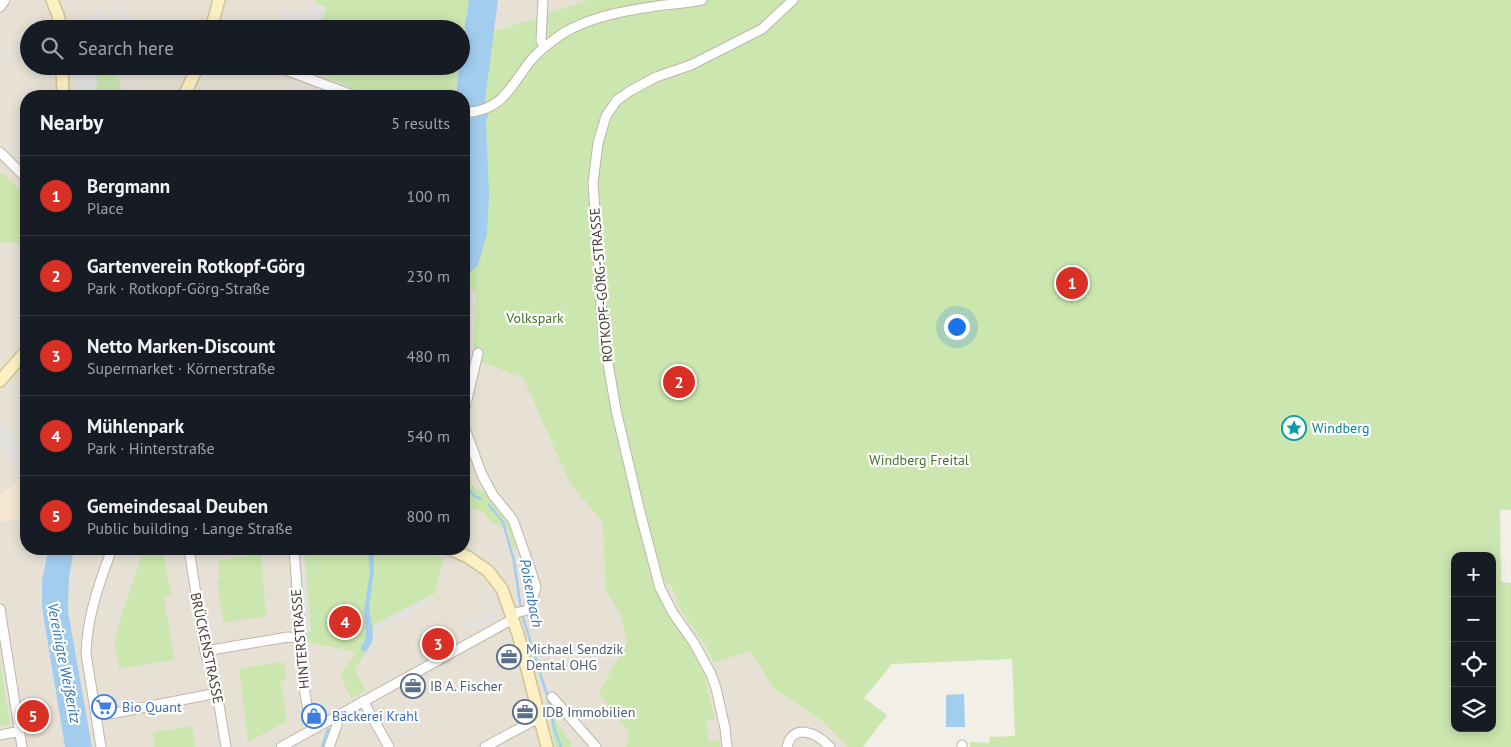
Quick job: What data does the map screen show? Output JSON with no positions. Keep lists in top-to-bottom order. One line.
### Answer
{"streets":{"street":["ROTKOPF-GÖRG-STRASSE","HINTERSTRASSE","BRÜCKENSTRASSE"]},"water":["Poisenbach","Vereinigte Weißeritz"],"parks":["Volkspark","Windberg Freital"],"places":{"place":["Windberg"],"office":["Michael Sendzik Dental OHG","IB A. Fischer","IDB Immobilien"],"supermarket":["Bio Quant"],"shop":["Bäckerei Krahl"]},"page":{"search":"Search here","heading":["Nearby","5 results"],"list":[{"mark":"1","name":"Bergmann","note":"Place","value":"100 m"},{"mark":"2","name":"Gartenverein Rotkopf-Görg","note":"Park · Rotkopf-Görg-Straße","value":"230 m"},{"mark":"3","name":"Netto Marken-Discount","note":"Supermarket · Körnerstraße","value":"480 m"},{"mark":"4","name":"Mühlenpark","note":"Park · Hinterstraße","value":"540 m"},{"mark":"5","name":"Gemeindesaal Deuben","note":"Public building · Lange Straße","value":"800 m"}],"pins":["1","2","4","3","5"],"map_buttons":["+","−"]}}
